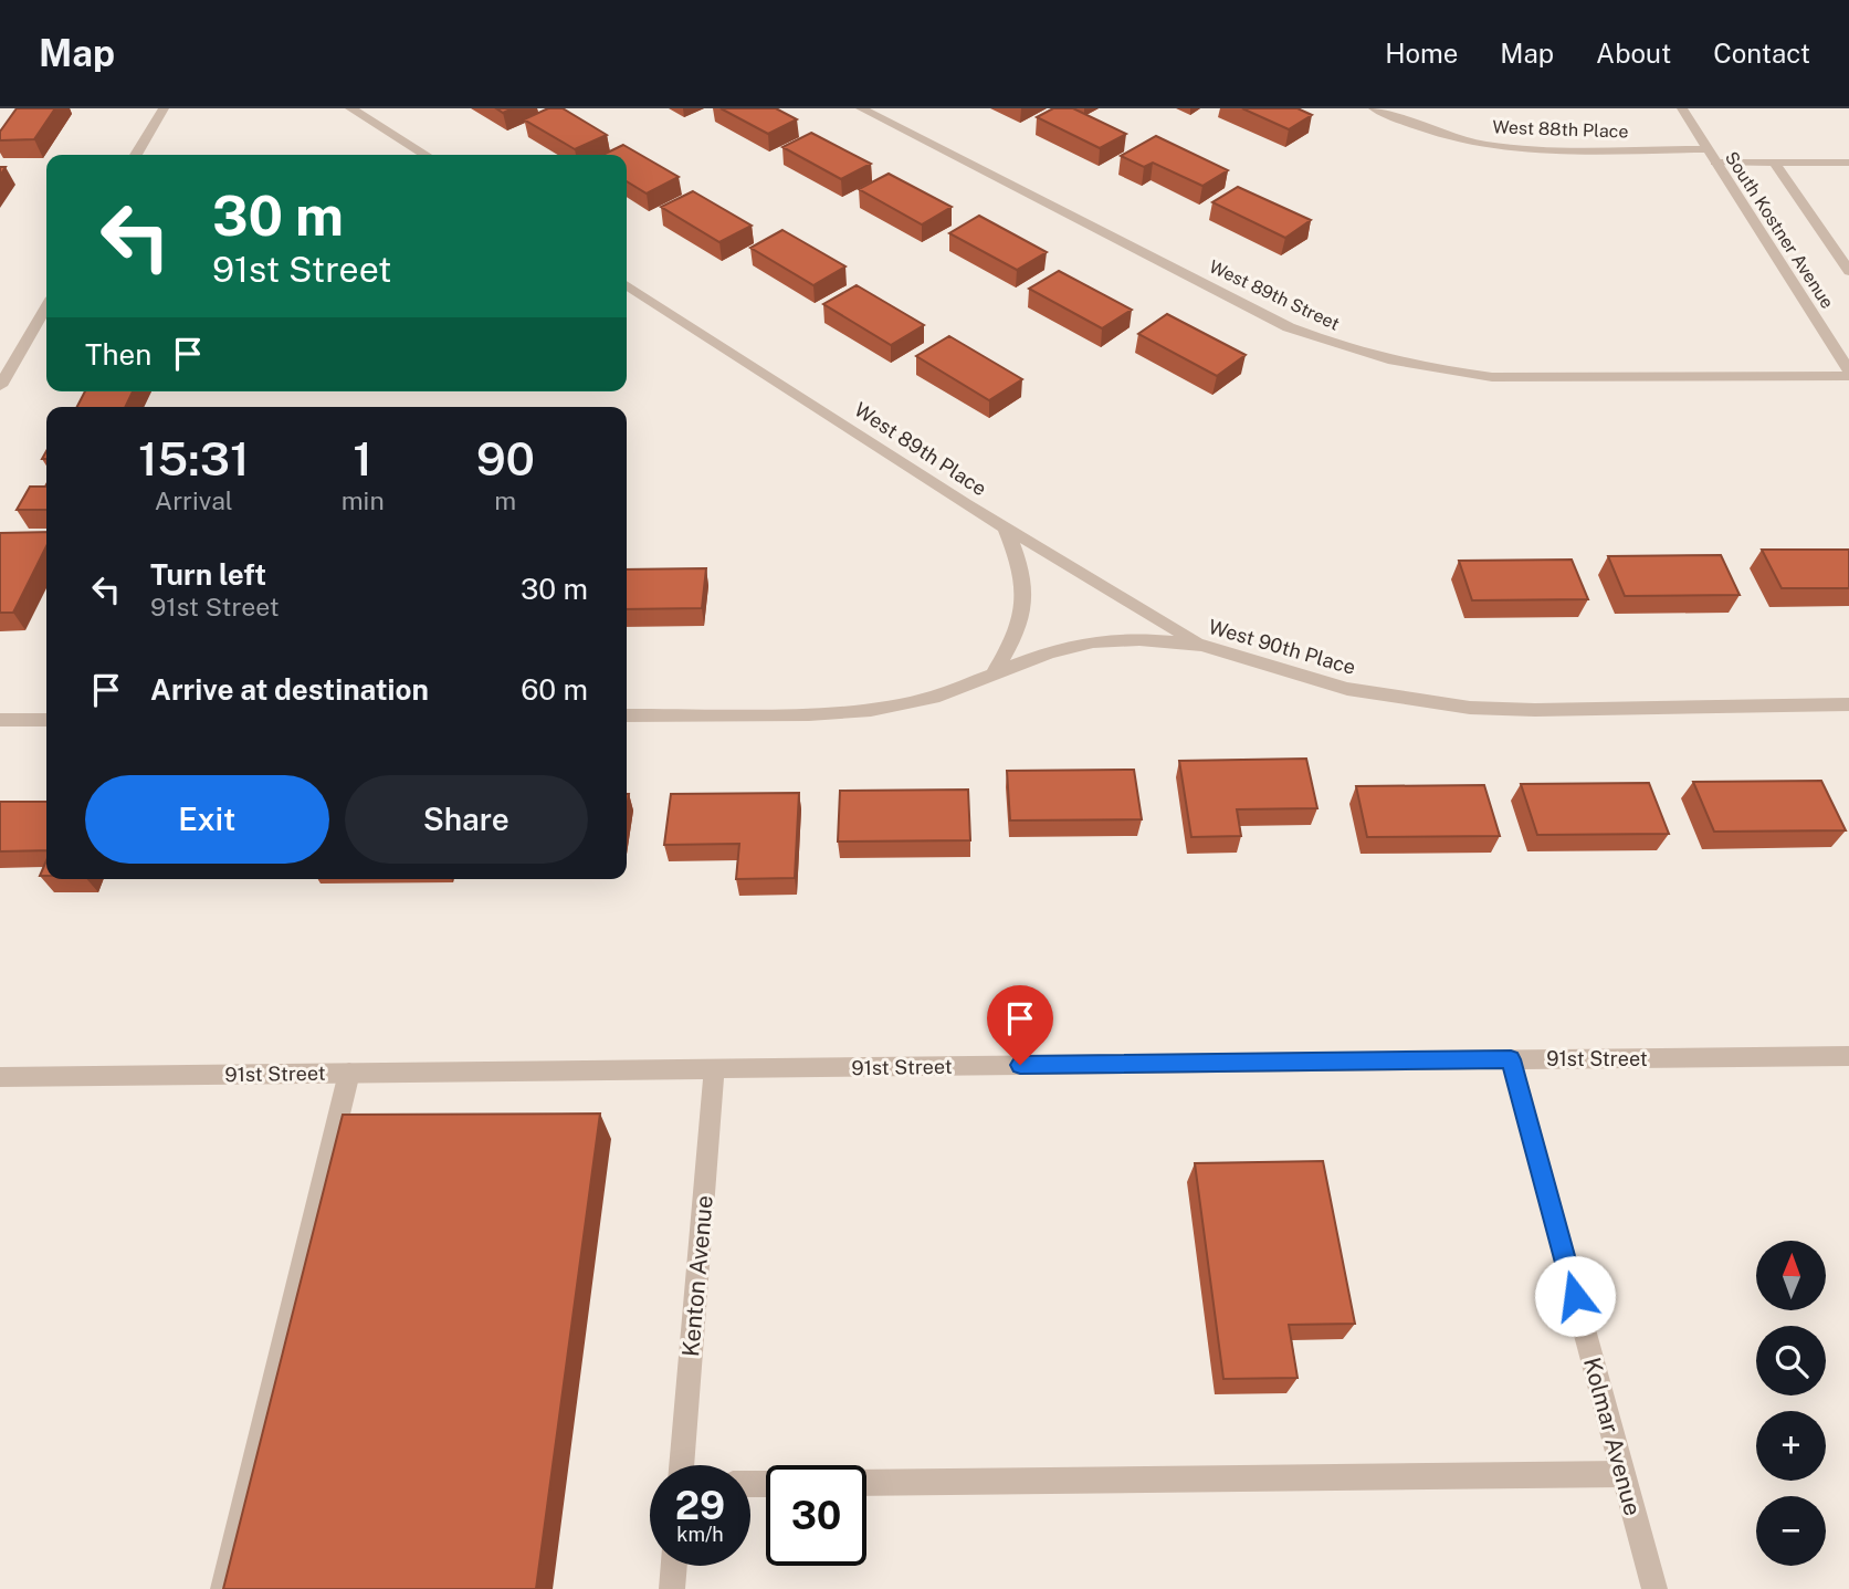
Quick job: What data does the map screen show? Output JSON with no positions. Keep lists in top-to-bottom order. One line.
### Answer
{"streets":{"street":["West 88th Place","South Kostner Avenue","West 89th Street","West 89th Place","West 90th Place","91st Street","Kenton Avenue","Kolmar Avenue"]},"crossings":[["West 88th Place","South Kostner Avenue"],["South Kostner Avenue","West 89th Street"],["West 89th Place","West 90th Place"],["91st Street","Kenton Avenue"],["91st Street","Kolmar Avenue"]],"north":"top","page":{"header":"Map","nav":["Home","Map","About","Contact"],"turn":["30 m","91st Street"],"then":"Then","eta":["15:31","Arrival","1","min","90","m"],"list":[{"name":"Turn left","note":"91st Street","value":"30 m"},{"name":"Arrive at destination","value":"60 m"}],"buttons":["Exit","Share"],"map_buttons":["+","−"],"speed":"29 km/h","limit":"30"}}
